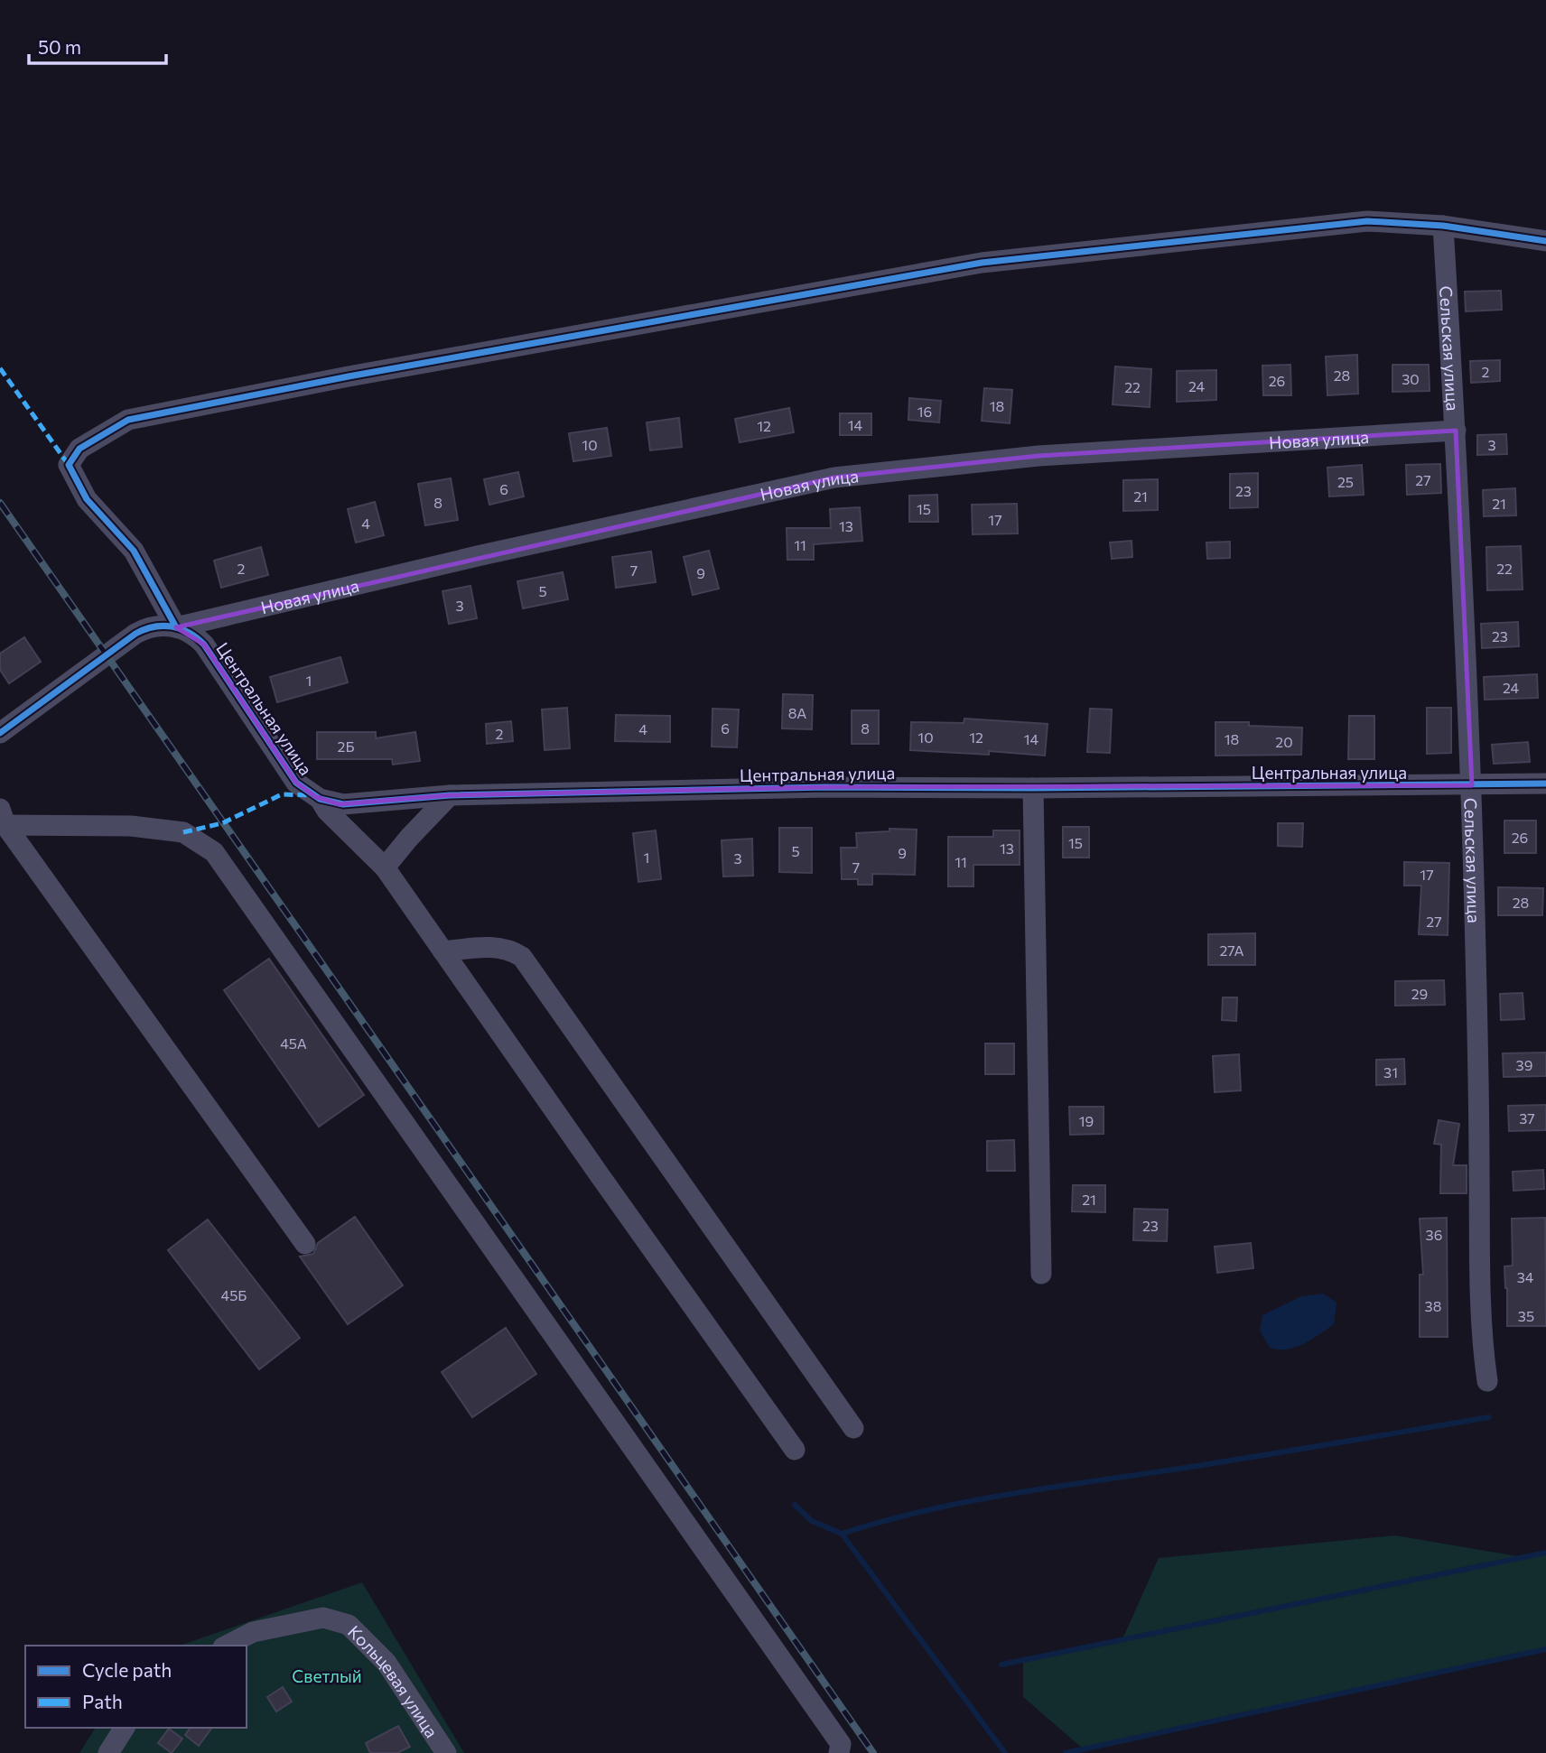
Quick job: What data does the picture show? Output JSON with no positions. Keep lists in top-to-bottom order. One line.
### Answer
{"streets":{"street":["Сельская улица","Новая улица","Центральная улица","Кольцевая улица"]},"crossings":[["Сельская улица","Новая улица"],["Сельская улица","Центральная улица"],["Новая улица","Центральная улица"]],"parks":["Светлый"],"house_numbers":["2","28","30","26","24","22","18","16","14","12","10","3","27","25","6","23","21","8","21","15","17","4","13","11","2","22","7","9","5","3","23","1","24","8А","6","8","4","2","10","12","14","18","20","2Б","26","15","13","5","9","1","3","11","7","17","28","27","27А","29","45А","39","31","37","19","21","23","36","34","45Б","38","35"],"legend":["Cycle path","Path"],"scale_bar":"50 m"}
